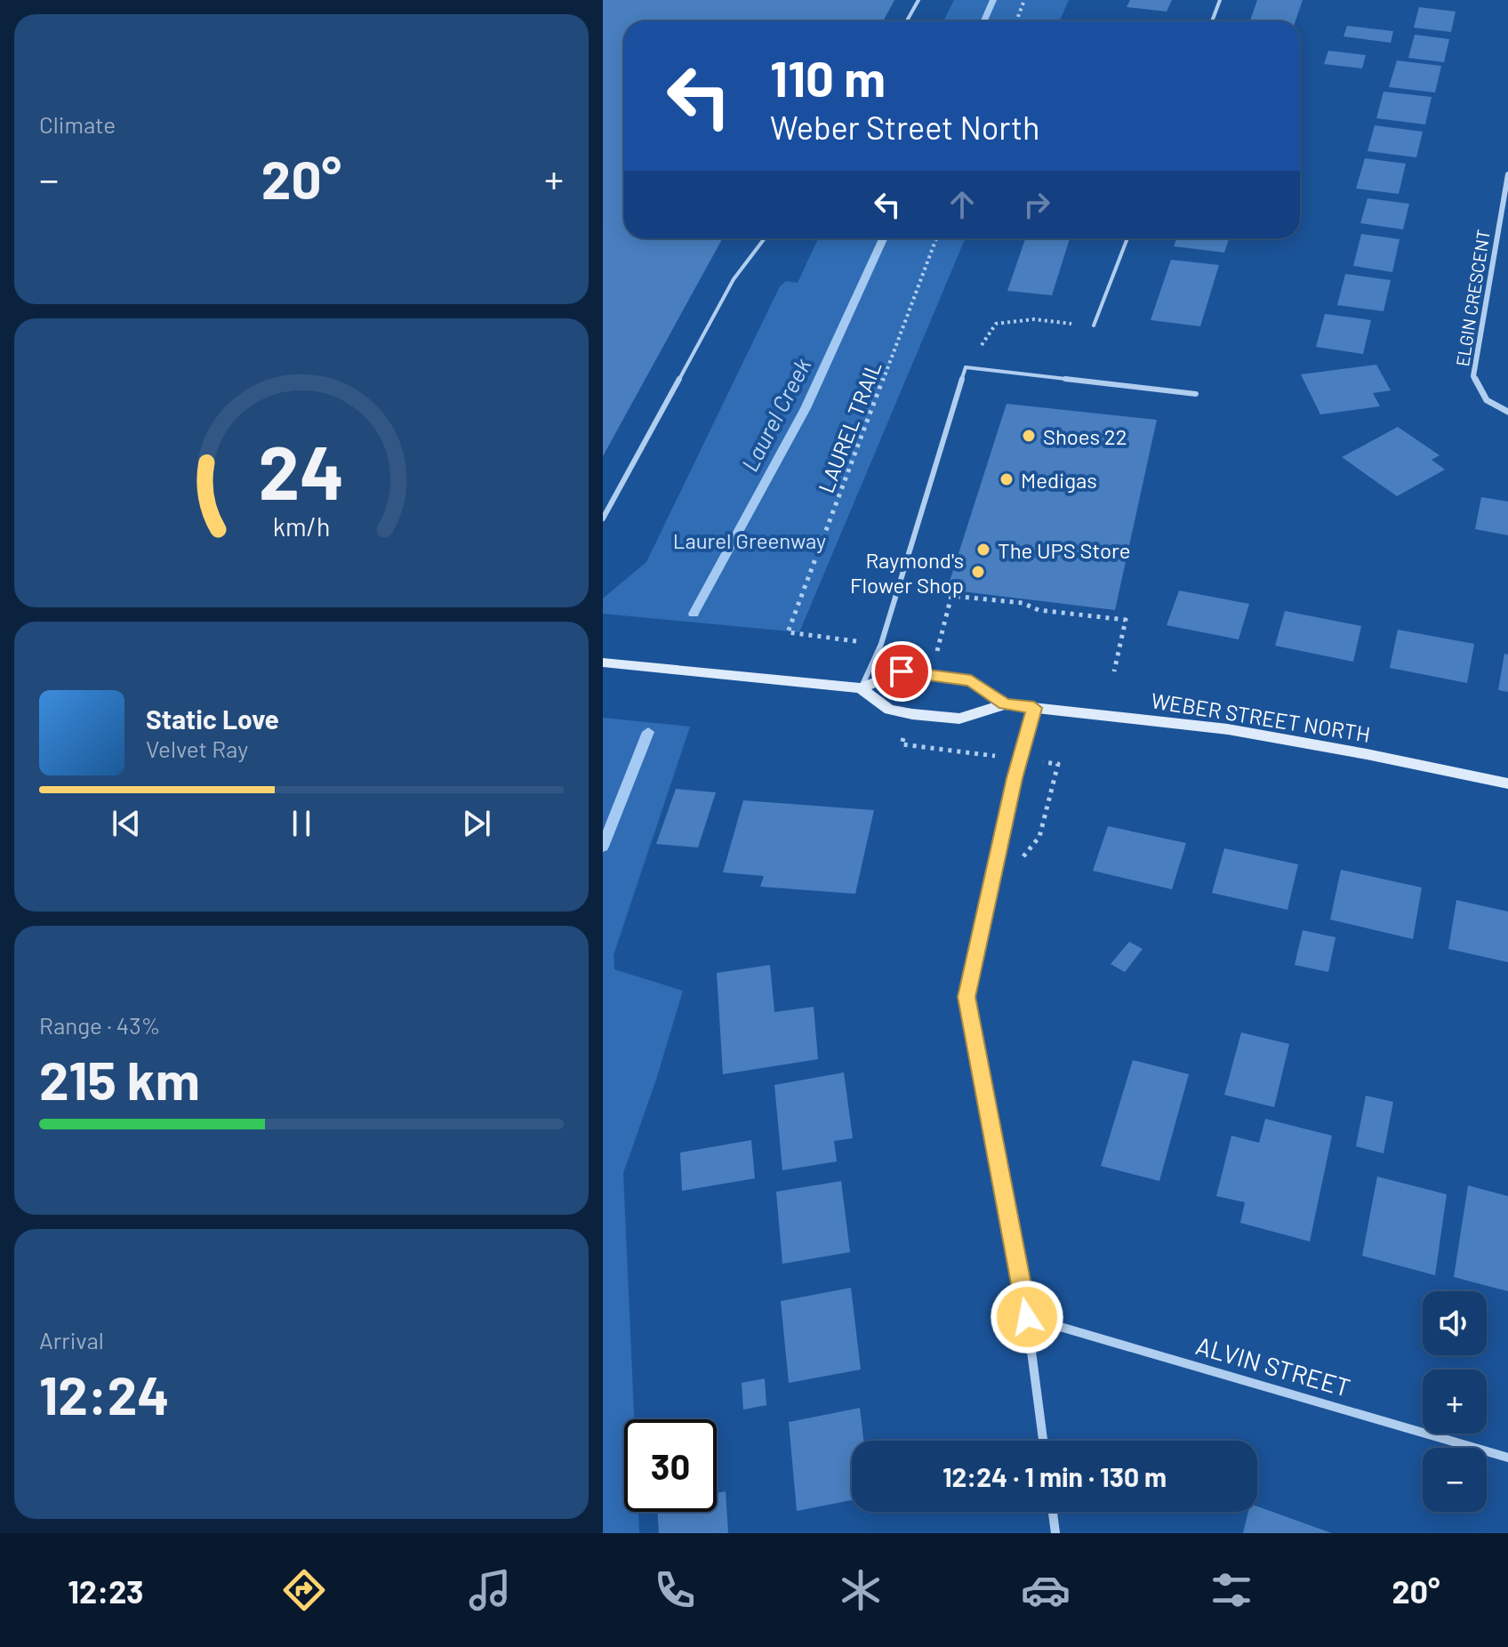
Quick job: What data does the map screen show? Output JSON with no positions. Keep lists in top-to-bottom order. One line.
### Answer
{"streets":{"main road":["WEBER STREET NORTH"],"street":["ELGIN CRESCENT","ALVIN STREET"],"path":["LAUREL TRAIL"]},"water":["Laurel Creek"],"parks":["Laurel Greenway"],"places":["Shoes 22","Medigas","The UPS Store","Raymond's Flower Shop"],"page":{"tile":["Climate",["Range · 43%","215 km"],["Arrival","12:24"]],"turn":["110 m","Weber Street North"],"heat":["−","20°","+"],"song":["Static Love","Velvet Ray"],"map_buttons":["+","−"],"limit":"30","trip":"12:24 · 1 min · 130 m","tabs":["12:23","20°"],"gauge":["24","km/h"]}}
